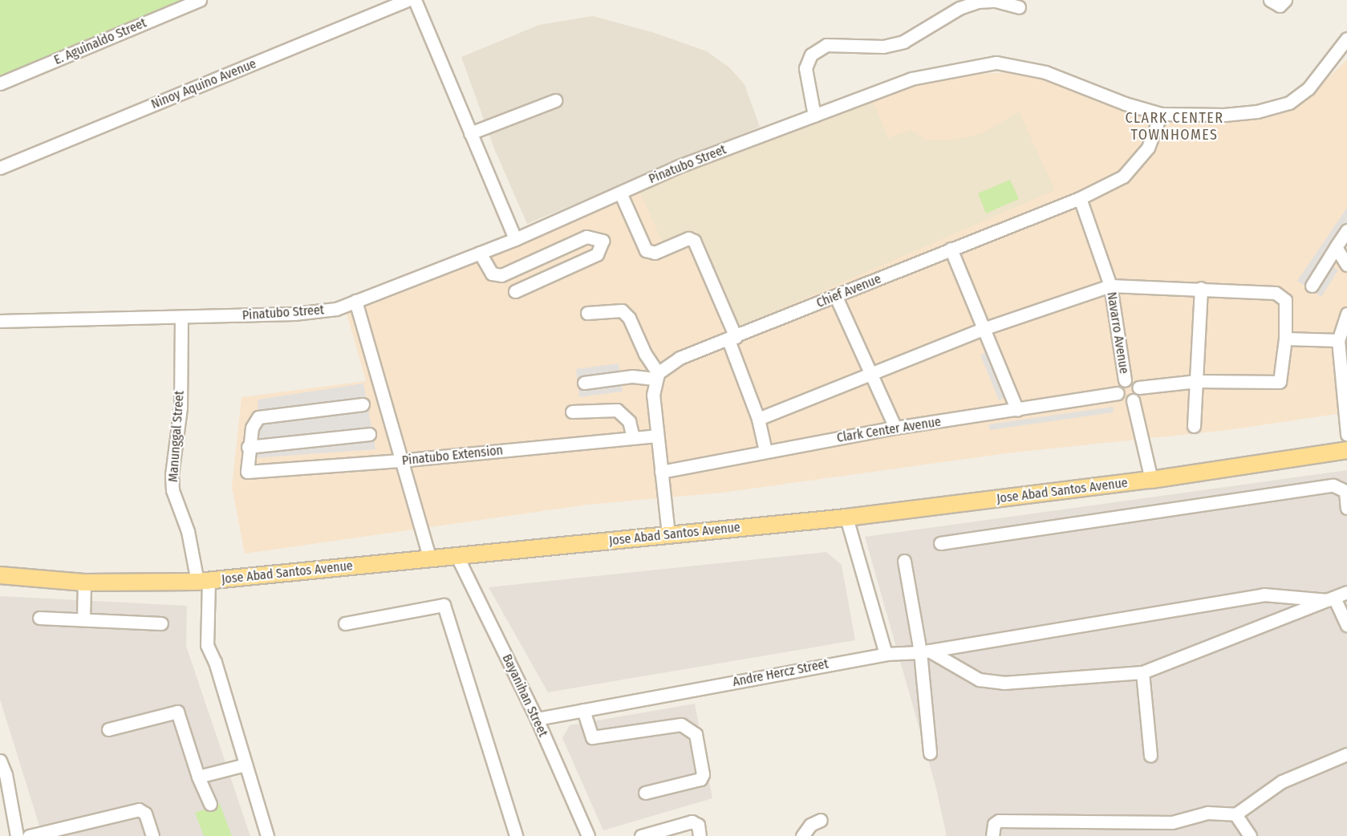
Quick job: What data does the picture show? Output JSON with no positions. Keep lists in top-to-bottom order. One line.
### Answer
{"streets":{"main road":["Jose Abad Santos Avenue"],"street":["E. Aguinaldo Street","Ninoy Aquino Avenue","Pinatubo Street","Chief Avenue","Navarro Avenue","Clark Center Avenue","Manunggal Street","Pinatubo Extension","Andre Hercz Street","Bayanihan Street"]},"crossings":[["Pinatubo Street","Chief Avenue"],["Pinatubo Street","Manunggal Street"],["Chief Avenue","Navarro Avenue"],["Navarro Avenue","Clark Center Avenue"],["Manunggal Street","Jose Abad Santos Avenue"],["Jose Abad Santos Avenue","Bayanihan Street"],["Andre Hercz Street","Bayanihan Street"]],"districts":["CLARK CENTER TOWNHOMES"]}
